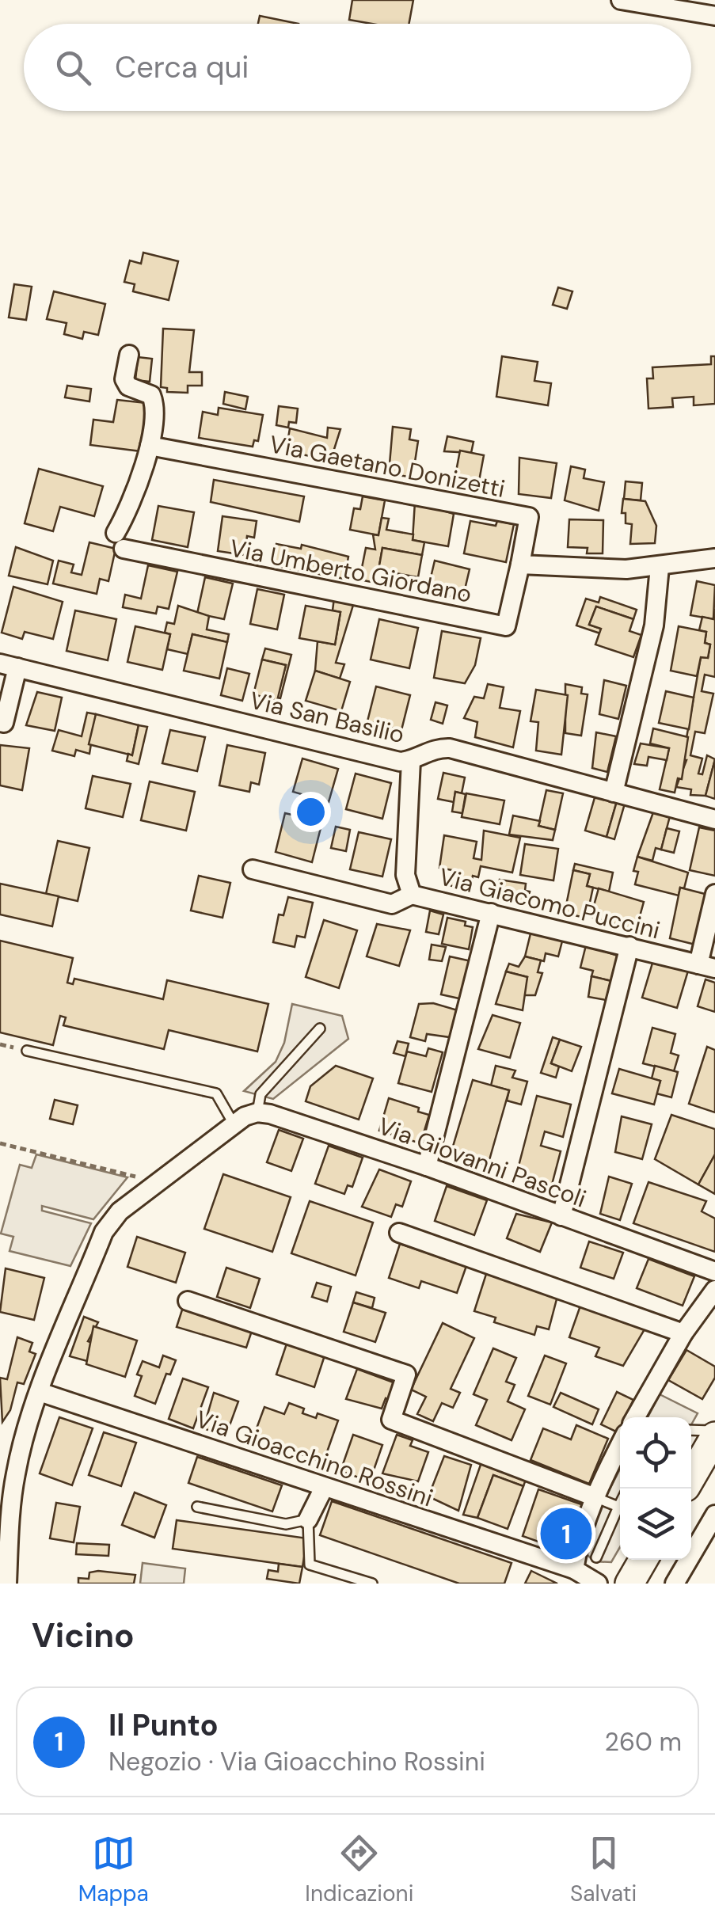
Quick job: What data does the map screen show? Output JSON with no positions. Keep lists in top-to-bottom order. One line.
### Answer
{"streets":{"street":["Via Gaetano Donizetti","Via Umberto Giordano","Via San Basilio","Via Giacomo Puccini","Via Giovanni Pascoli","Via Gioacchino Rossini"]},"crossings":[["Via Gaetano Donizetti","Via Umberto Giordano"],["Via San Basilio","Via Giacomo Puccini"]],"page":{"search":"Cerca qui","pins":"1","heading":"Vicino","list":[{"mark":"1","name":"Il Punto","note":"Negozio · Via Gioacchino Rossini","value":"260 m"}],"nav":["Mappa","Indicazioni","Salvati"]}}
